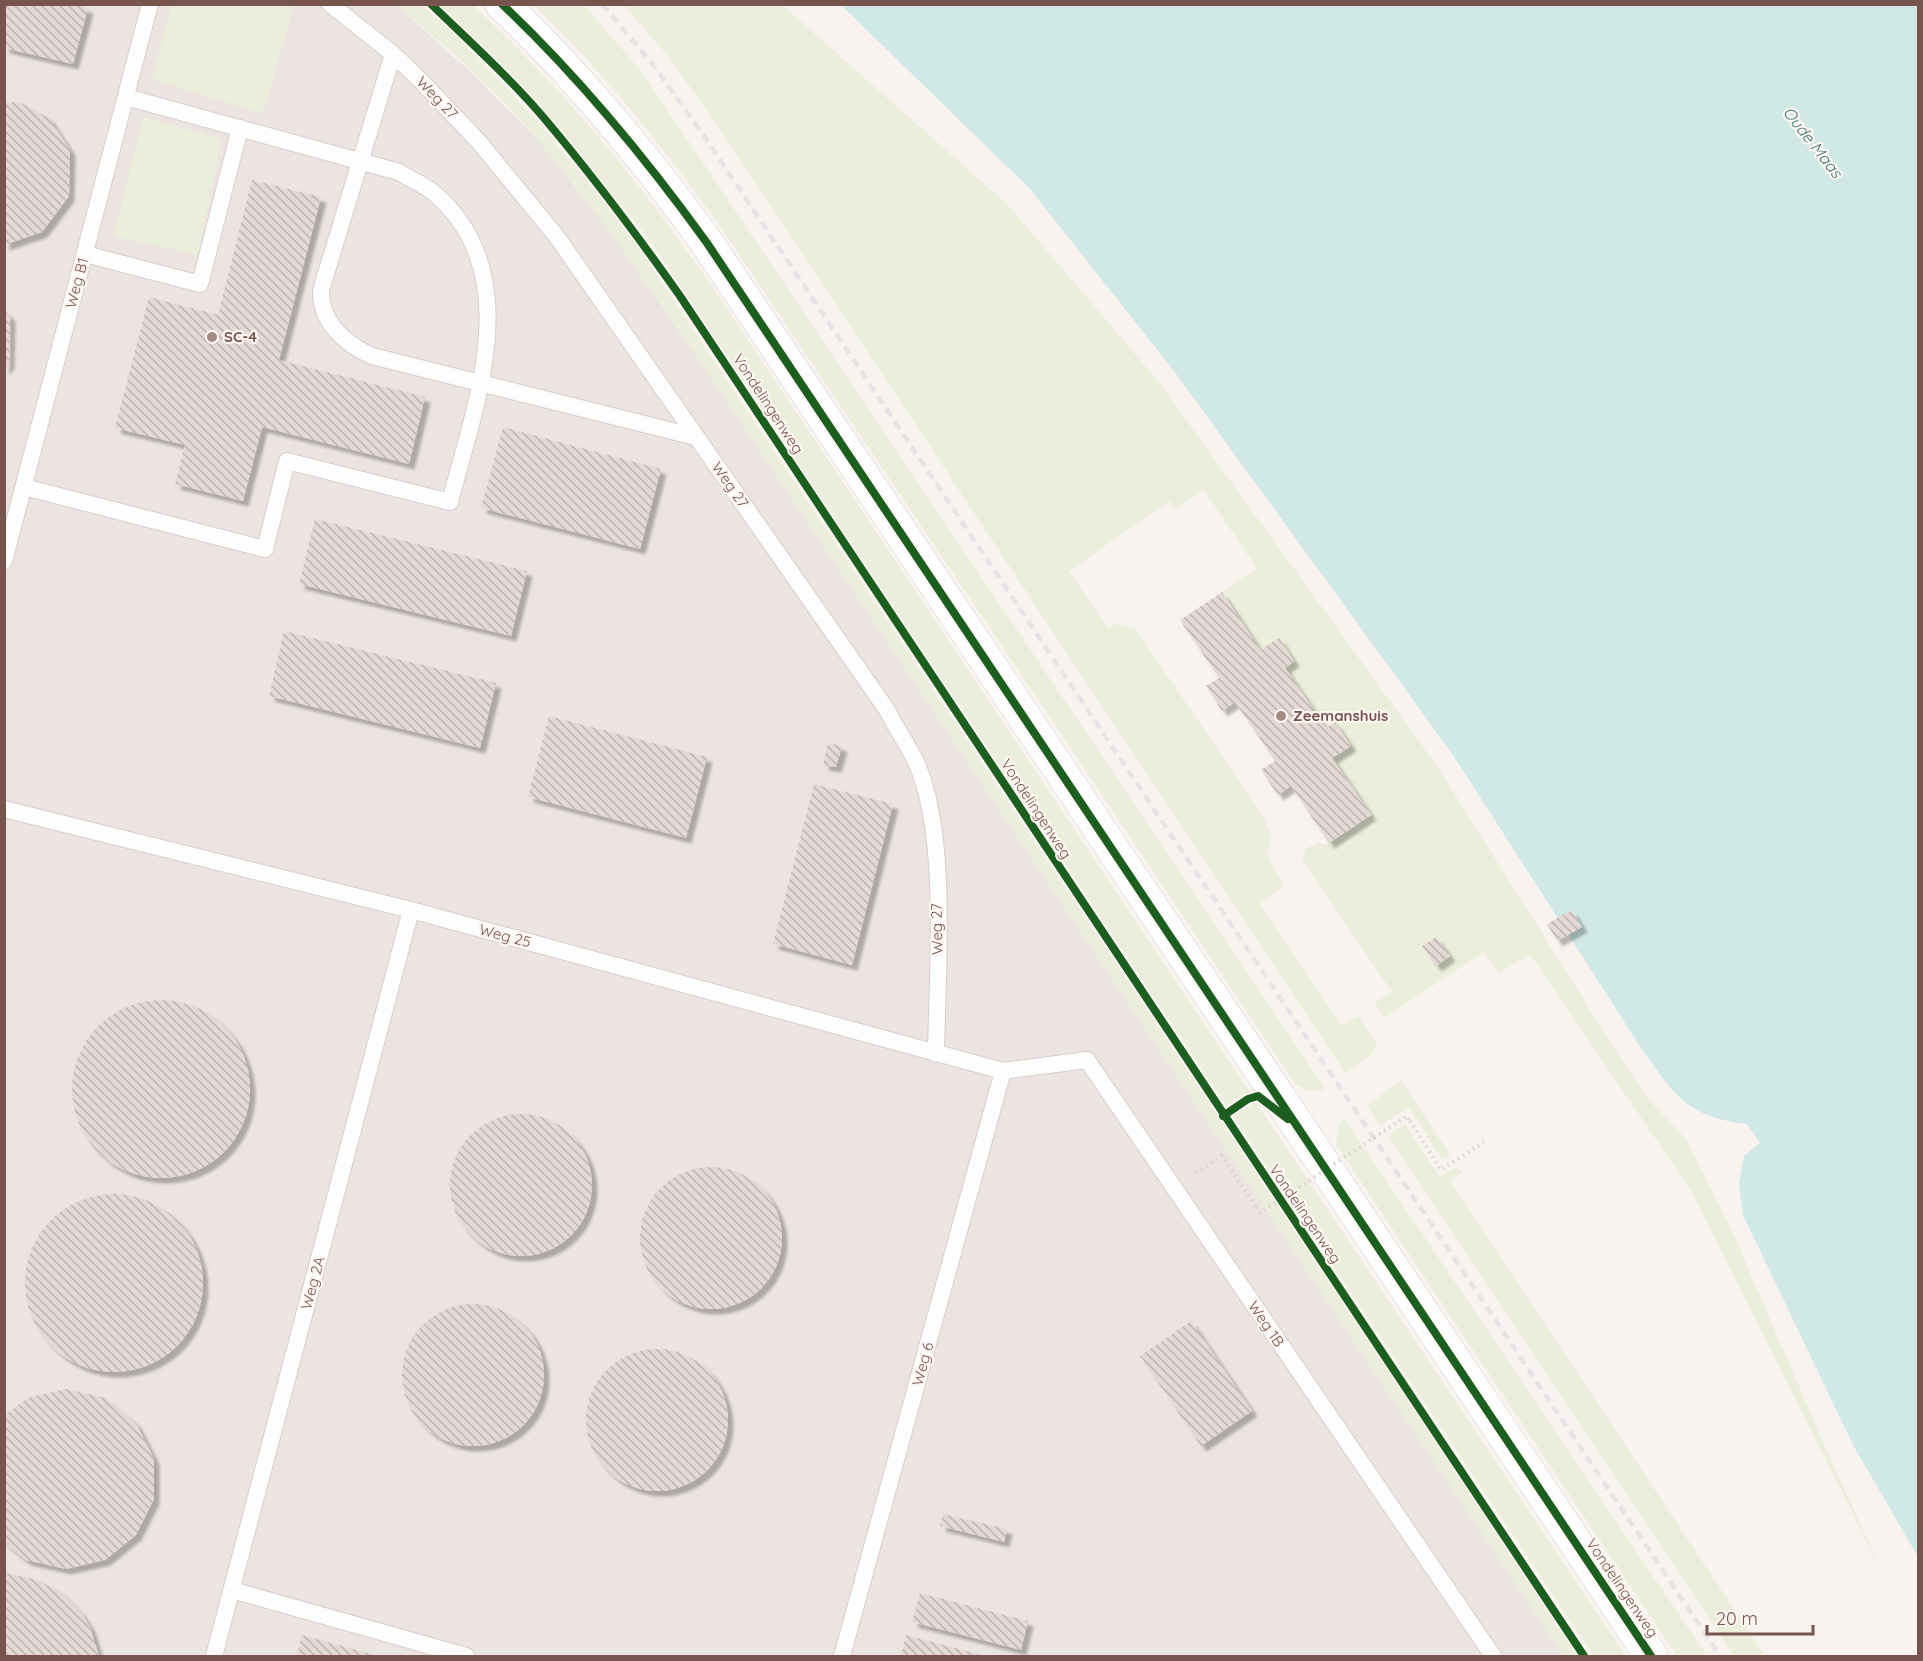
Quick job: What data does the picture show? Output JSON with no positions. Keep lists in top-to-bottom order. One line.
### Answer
{"streets":{"street":["Vondelingenweg"],"lane":["Weg 27","Weg B1","Weg 25","Weg 2A","Weg 1B","Weg 6"]},"crossings":[["Weg 27","Weg 25"],["Weg 25","Weg 2A"],["Weg 25","Weg 1B"],["Weg 25","Weg 6"],["Weg 1B","Weg 6"]],"water":["Oude Maas"],"places":["SC-4","Zeemanshuis"],"scale_bar":"20 m"}
